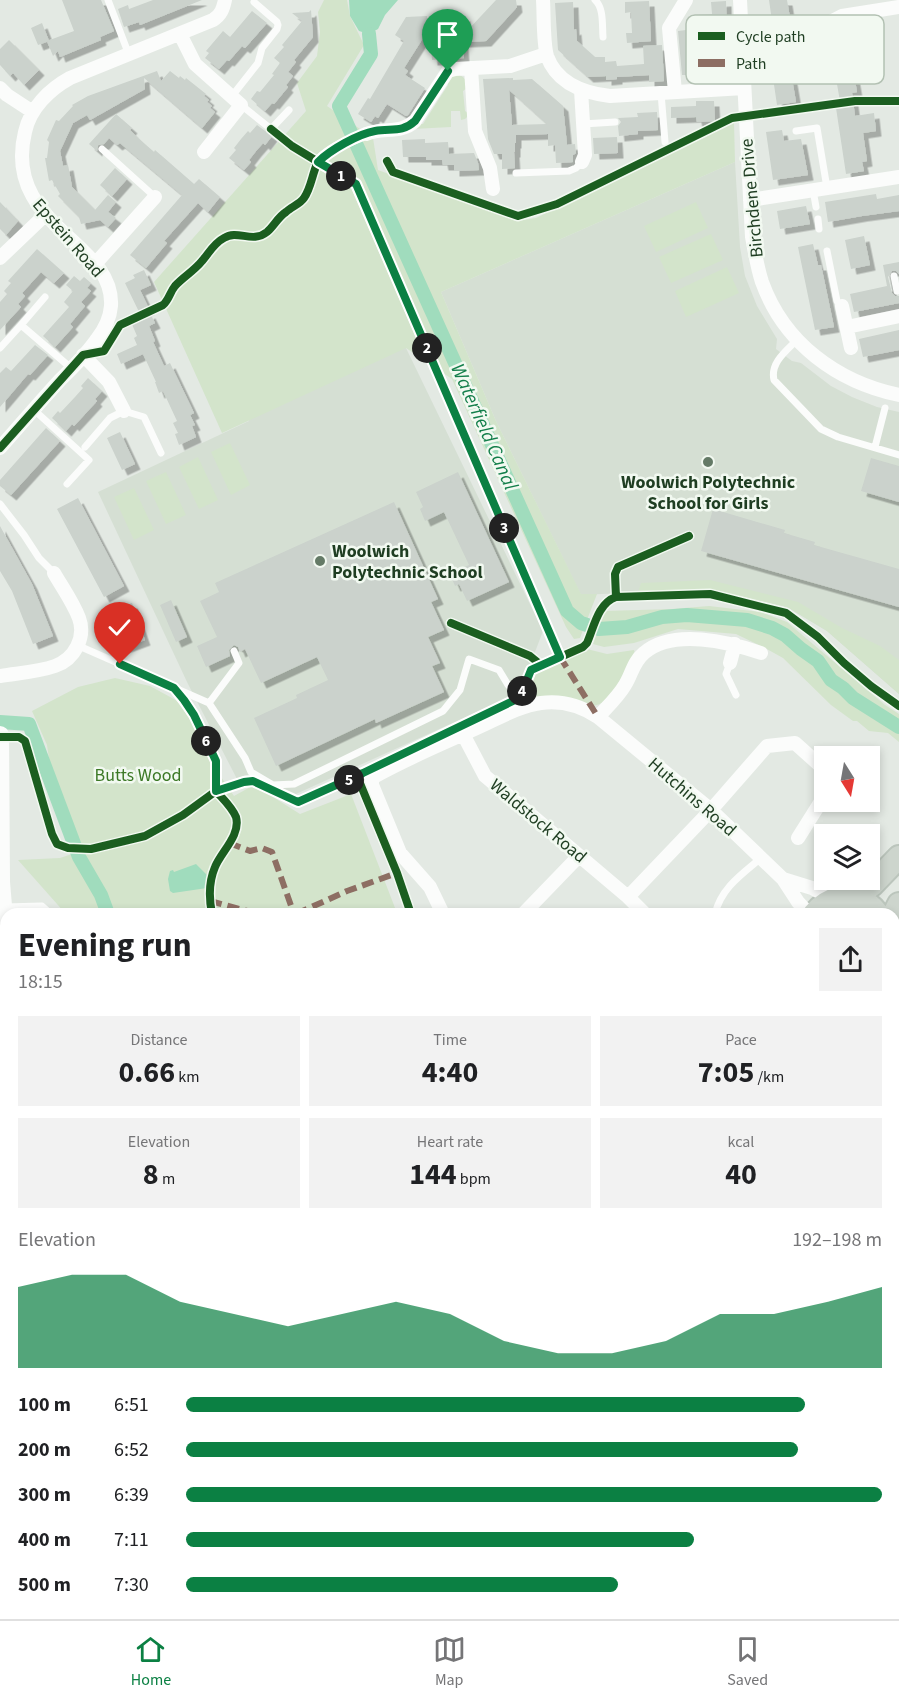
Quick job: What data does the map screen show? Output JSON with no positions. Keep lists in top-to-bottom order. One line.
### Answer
{"streets":{"street":["Birchdene Drive","Epstein Road","Hutchins Road","Waldstock Road"]},"crossings":[["Hutchins Road","Waldstock Road"]],"water":["Waterfield Canal"],"parks":["Butts Wood"],"places":["Woolwich Polytechnic School for Girls","Woolwich Polytechnic School"],"legend":["Cycle path","Path"],"north":"bottom","page":{"pins":["1","2","3","4","6","5"],"heading":["Evening run","18:15"],"stats":[["Distance","0.66 km"],["Time","4:40"],["Pace","7:05 /km"],["Elevation","8 m"],["Heart rate","144 bpm"],["kcal","40"]],"chart":["Elevation","192–198 m"],"list":[{"name":"100 m","note":"6:51"},{"name":"200 m","note":"6:52"},{"name":"300 m","note":"6:39"},{"name":"400 m","note":"7:11"},{"name":"500 m","note":"7:30"}],"tabs":["Home","Map","Saved"]}}
